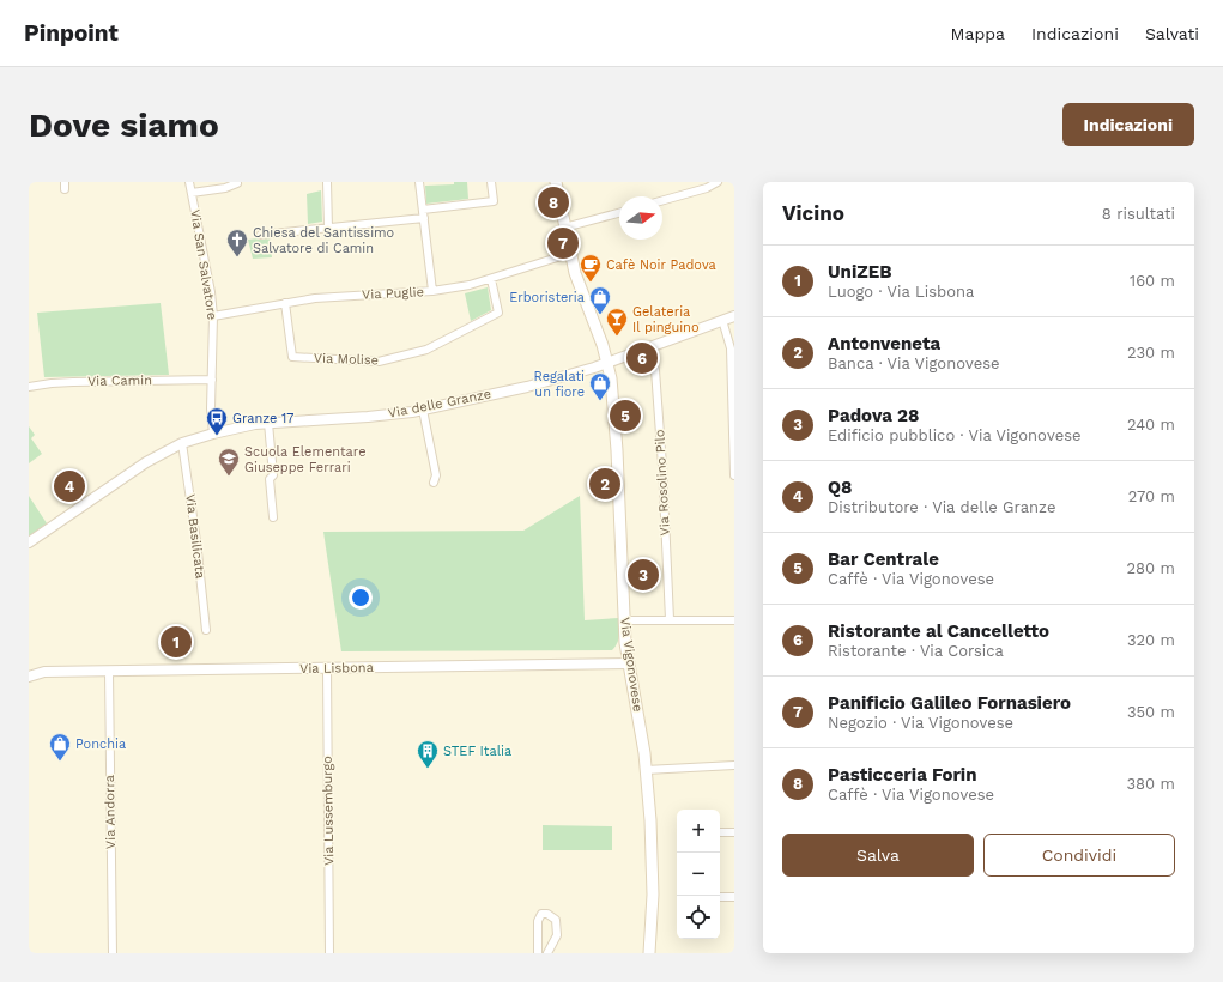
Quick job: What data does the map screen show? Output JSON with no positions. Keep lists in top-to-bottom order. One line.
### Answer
{"streets":{"main road":["Via Vigonovese"],"street":["Via San Salvatore","Via Puglie","Via Molise","Via Camin","Via delle Granze","Via Rosolino Pilo","Via Basilicata","Via Lisbona","Via Lussemburgo","Via Andorra"]},"crossings":[["Via San Salvatore","Via Puglie"],["Via San Salvatore","Via Camin"],["Via San Salvatore","Via delle Granze"],["Via Puglie","Via Molise"],["Via Puglie","Via Vigonovese"],["Via delle Granze","Via Rosolino Pilo"],["Via delle Granze","Via Basilicata"],["Via delle Granze","Via Vigonovese"],["Via Vigonovese","Via Lisbona"],["Via Lisbona","Via Lussemburgo"],["Via Lisbona","Via Andorra"]],"places":{"church":["Chiesa del Santissimo Salvatore di Camin"],"cafe":["Cafè Noir Padova"],"shop":["Erboristeria","Regalati un fiore","Ponchia"],"bar":["Gelateria Il pinguino"],"bus stop":["Granze 17"],"school or university":["Scuola Elementare Giuseppe Ferrari"],"building":["STEF Italia"]},"north":"right","page":{"header":"Pinpoint","nav":["Mappa","Indicazioni","Salvati"],"buttons":["Indicazioni",["Salva","Condividi"]],"title":"Dove siamo","heading":["Vicino","8 risultati"],"pins":["8","7","6","5","2","4","3","1"],"list":[{"mark":"1","name":"UniZEB","note":"Luogo · Via Lisbona","value":"160 m"},{"mark":"2","name":"Antonveneta","note":"Banca · Via Vigonovese","value":"230 m"},{"mark":"3","name":"Padova 28","note":"Edificio pubblico · Via Vigonovese","value":"240 m"},{"mark":"4","name":"Q8","note":"Distributore · Via delle Granze","value":"270 m"},{"mark":"5","name":"Bar Centrale","note":"Caffè · Via Vigonovese","value":"280 m"},{"mark":"6","name":"Ristorante al Cancelletto","note":"Ristorante · Via Corsica","value":"320 m"},{"mark":"7","name":"Panificio Galileo Fornasiero","note":"Negozio · Via Vigonovese","value":"350 m"},{"mark":"8","name":"Pasticceria Forin","note":"Caffè · Via Vigonovese","value":"380 m"}],"map_buttons":["+","−"]}}
